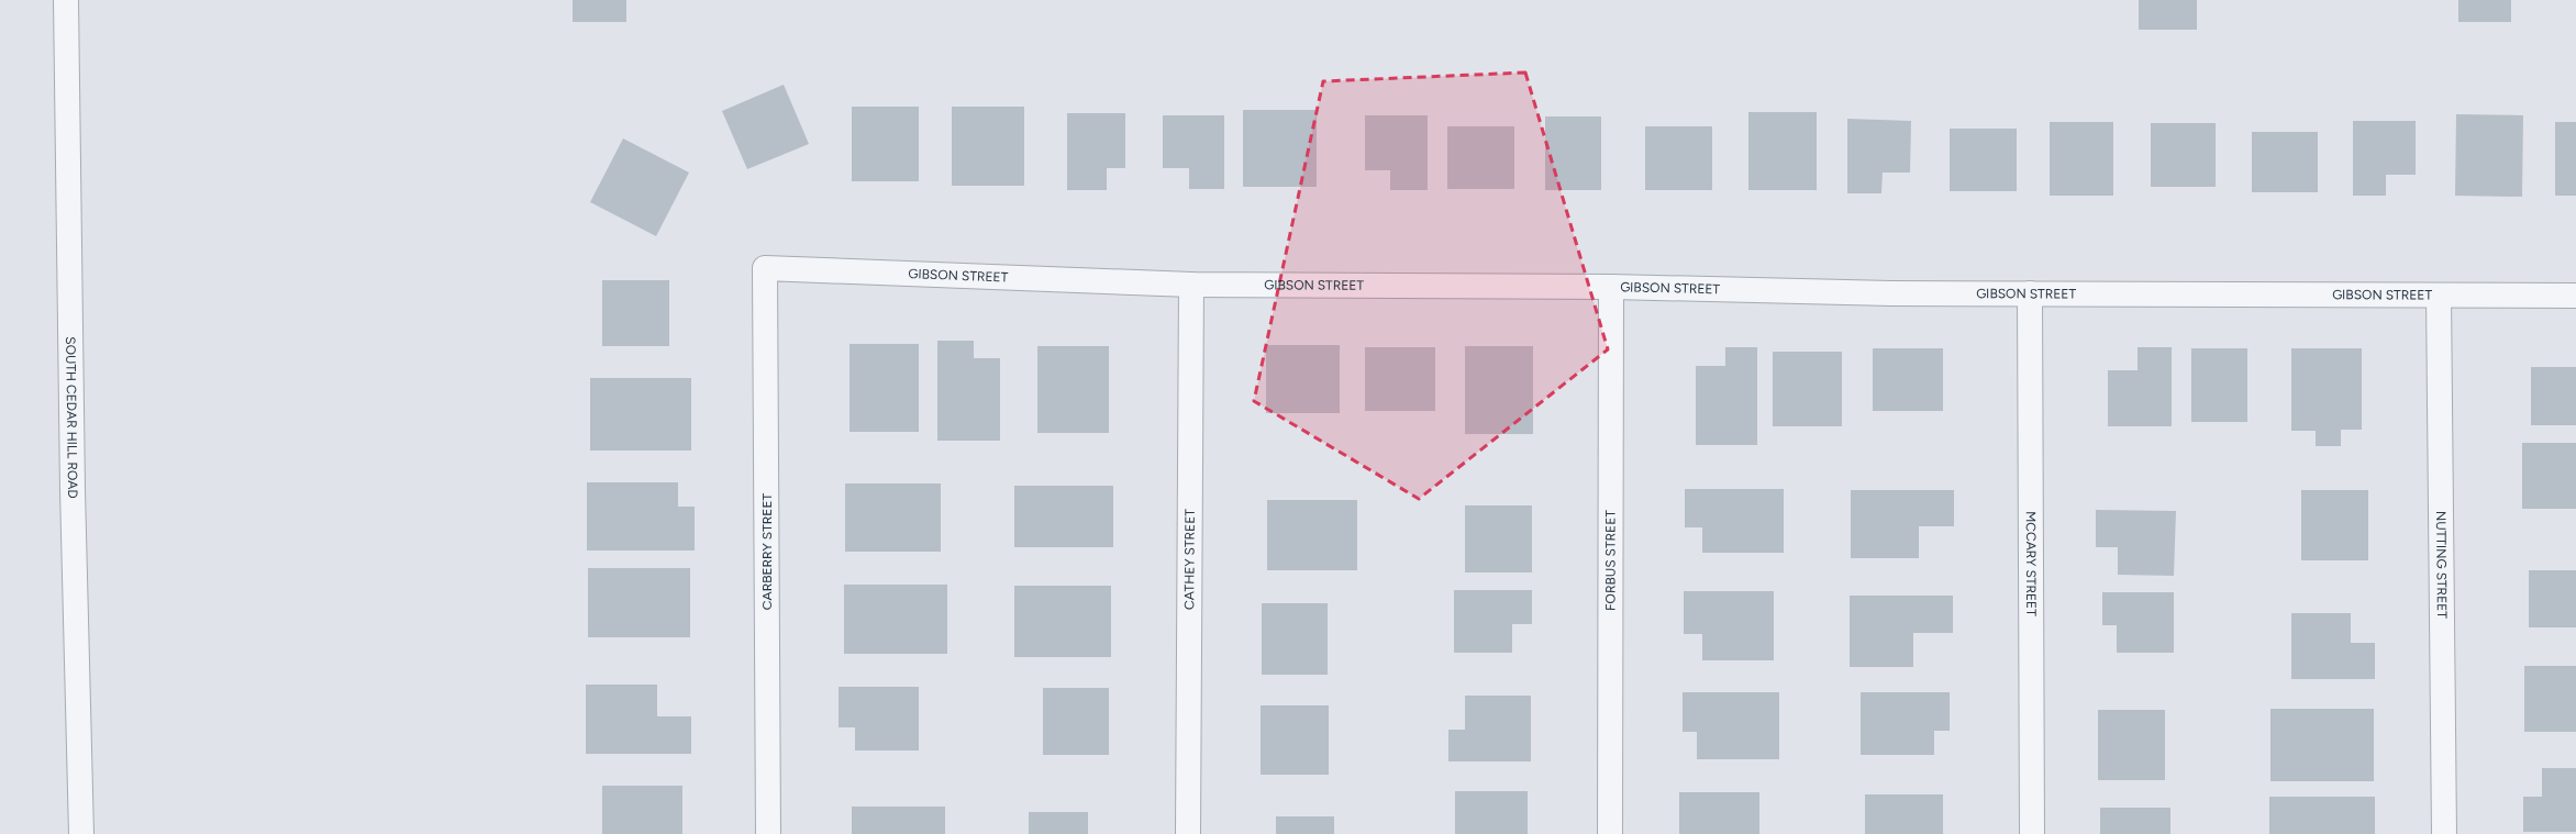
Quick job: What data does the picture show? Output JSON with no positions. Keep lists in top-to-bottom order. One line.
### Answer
{"streets":{"street":["GIBSON STREET","SOUTH CEDAR HILL ROAD","CARBERRY STREET","CATHEY STREET","FORBUS STREET","MCCARY STREET","NUTTING STREET"]},"crossings":[["GIBSON STREET","CARBERRY STREET"],["GIBSON STREET","CATHEY STREET"],["GIBSON STREET","FORBUS STREET"],["GIBSON STREET","MCCARY STREET"],["GIBSON STREET","NUTTING STREET"]]}
